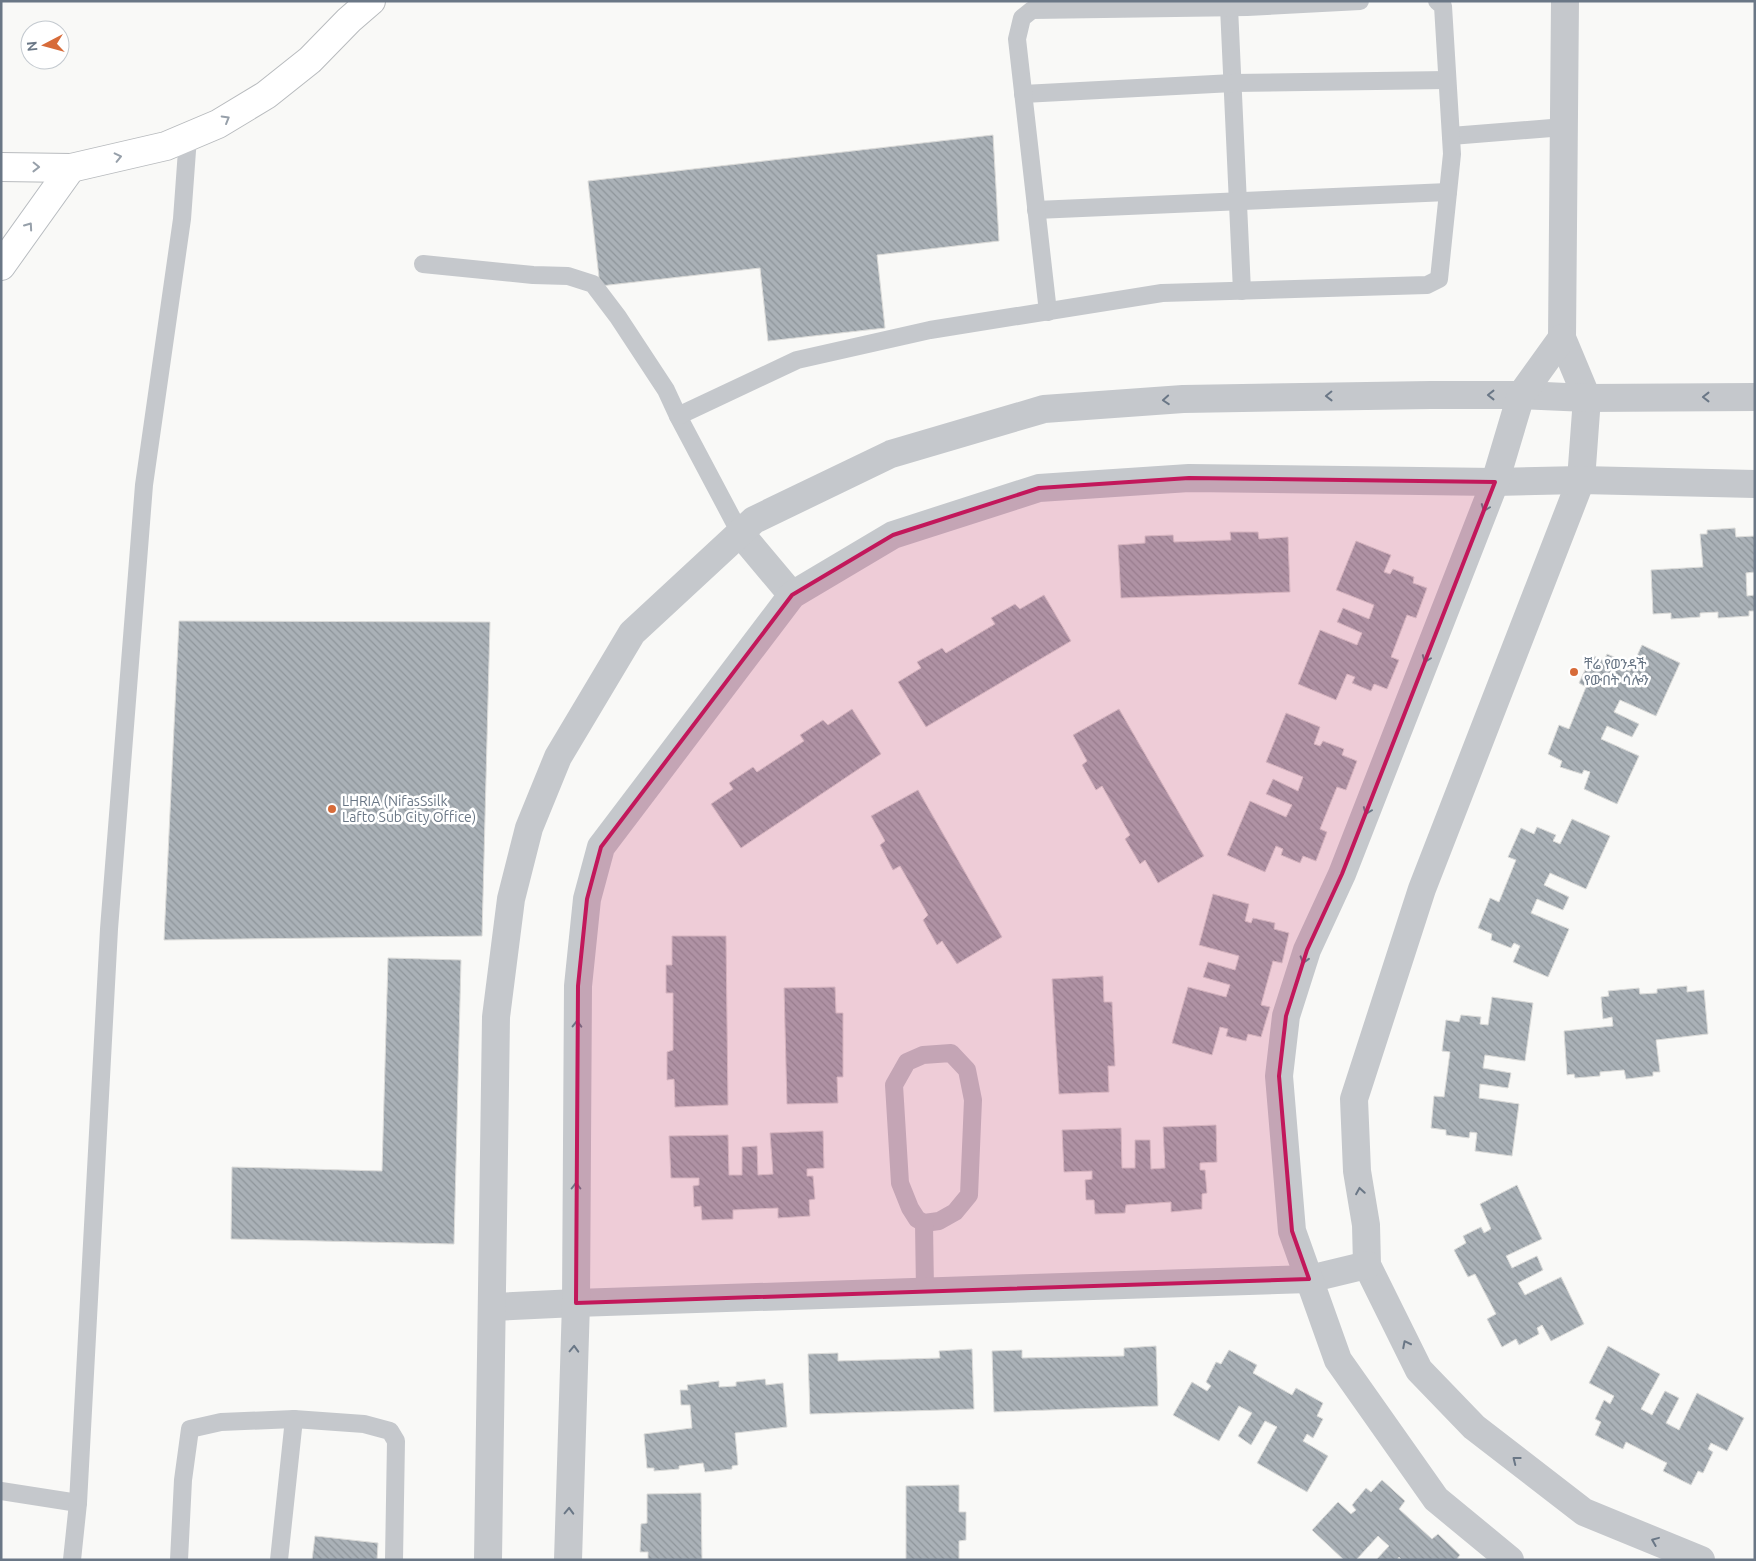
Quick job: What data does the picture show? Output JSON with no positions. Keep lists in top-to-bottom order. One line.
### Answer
{"places":["ቸሬ የወንዳች የውበት ሳሎን","LHRIA (NifasSsilk Lafto Sub City Office)"],"north":"left"}
